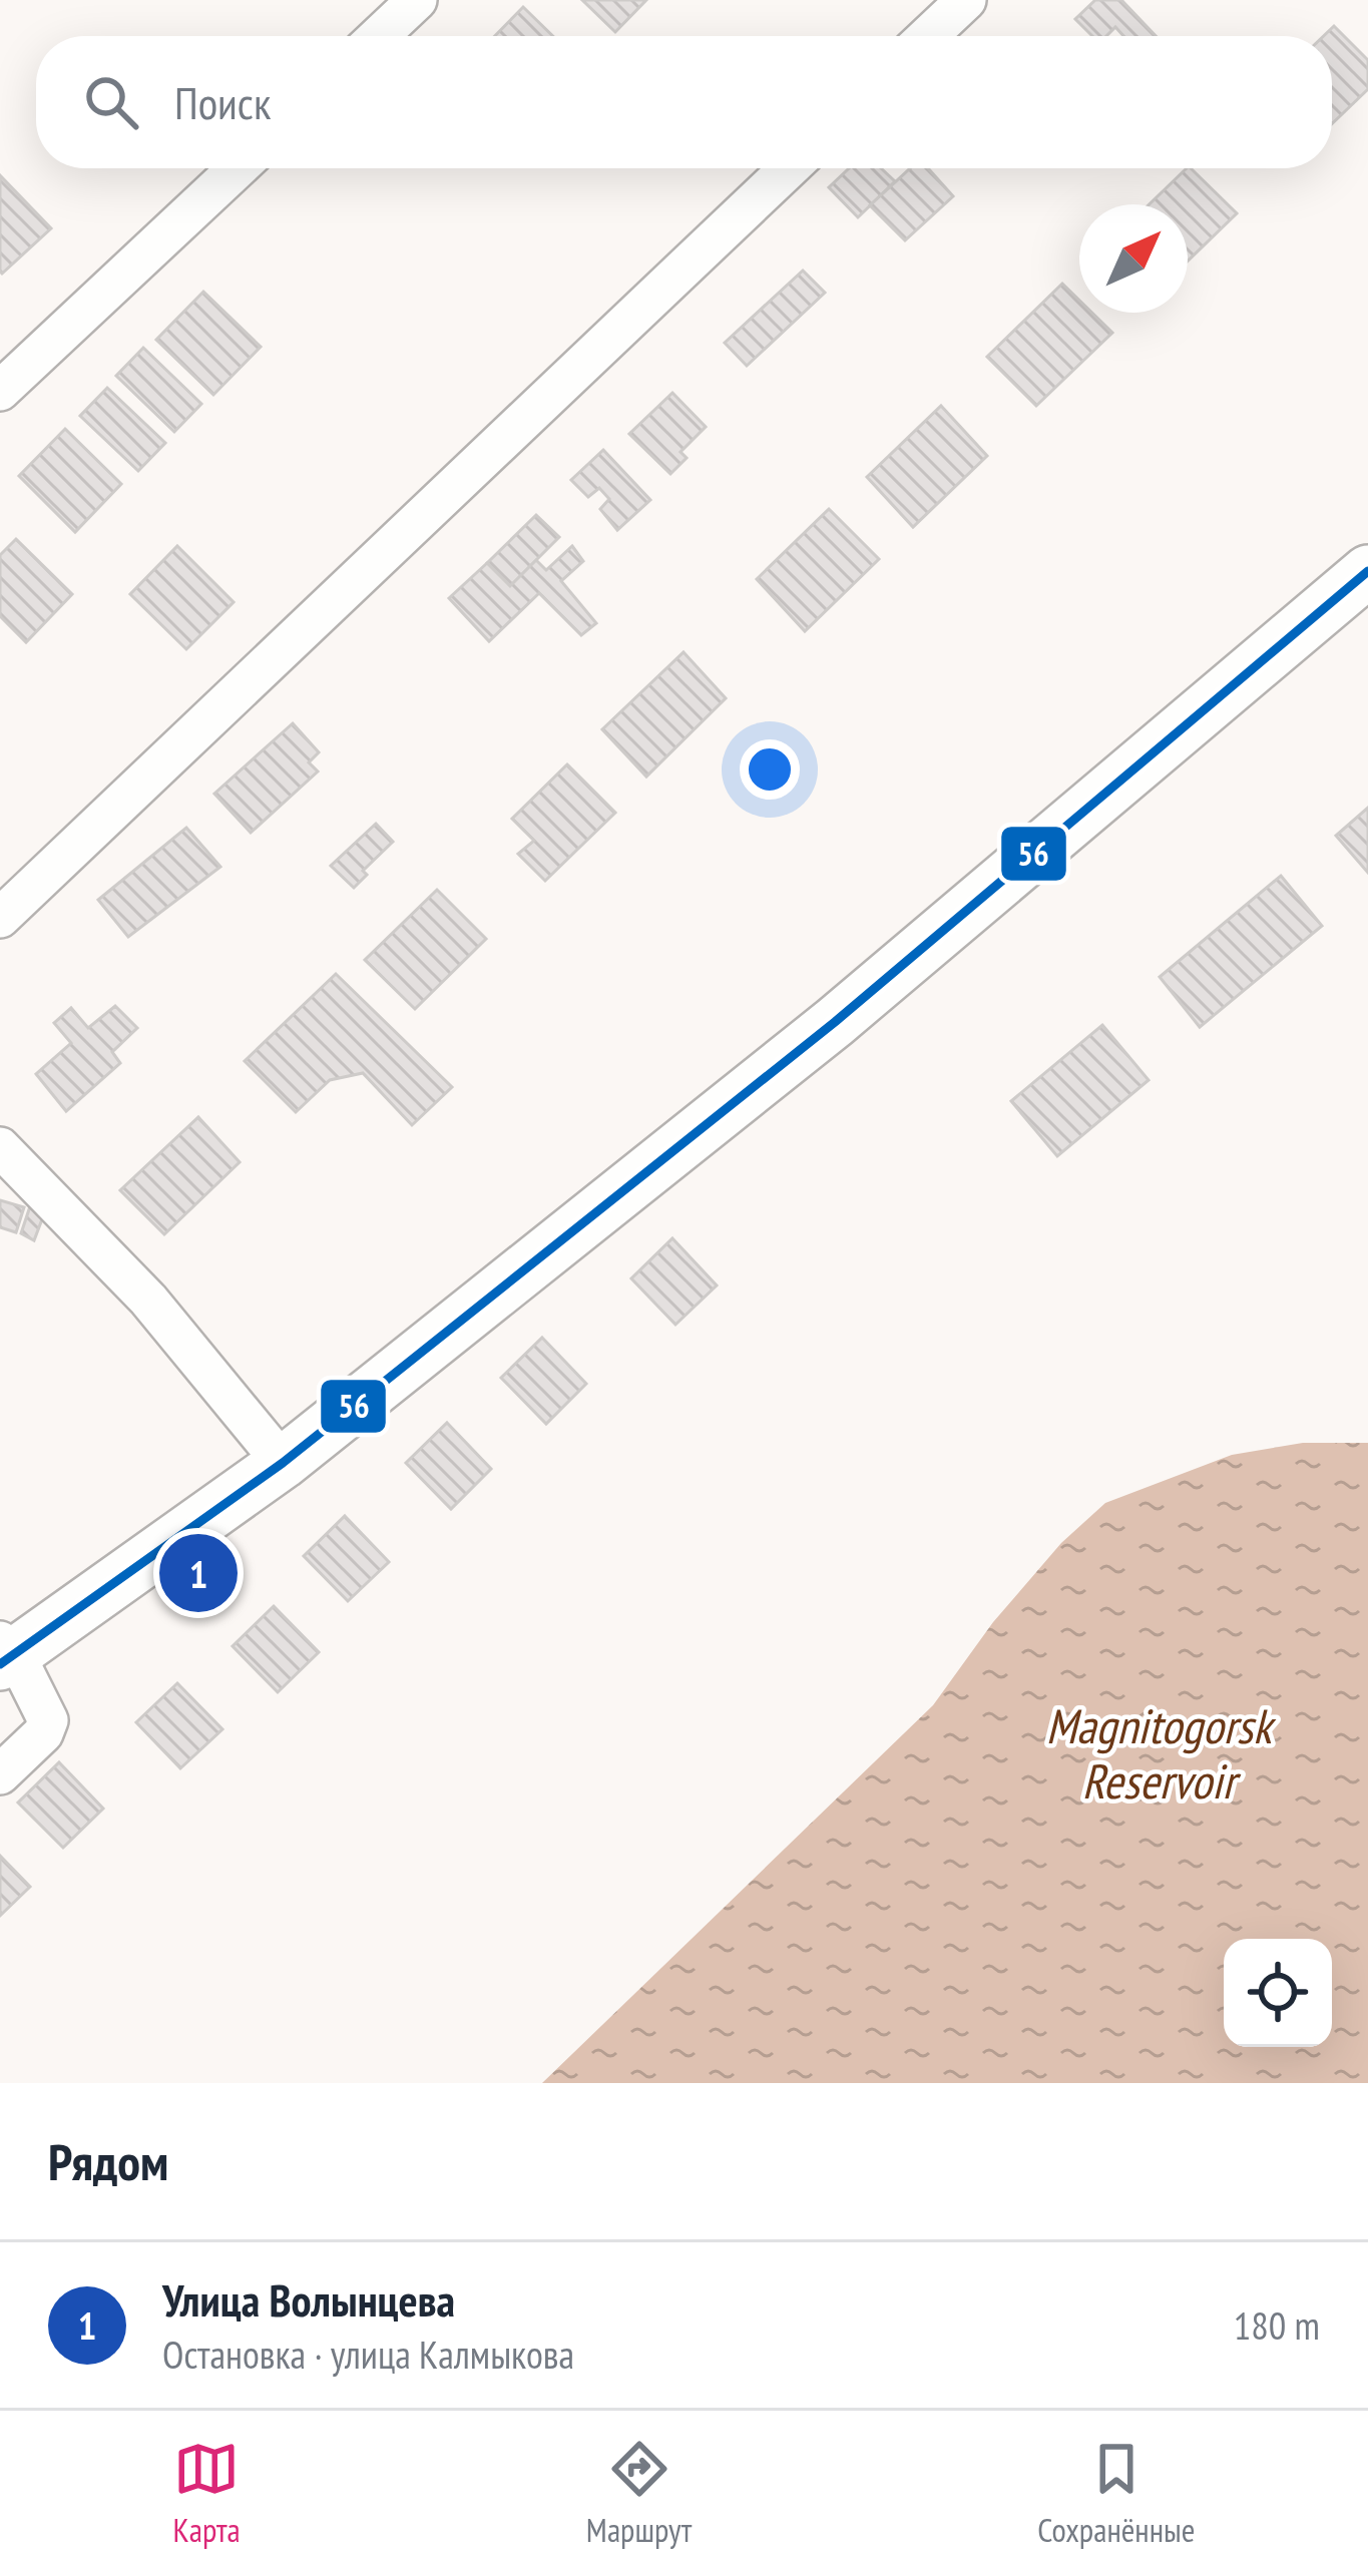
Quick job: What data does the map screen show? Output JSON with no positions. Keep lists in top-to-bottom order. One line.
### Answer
{"water":["Magnitogorsk Reservoir"],"lines":["transit line 56"],"north":"top right","page":{"search":"Поиск","pins":"1","heading":"Рядом","list":[{"mark":"1","name":"Улица Волынцева","note":"Остановка · улица Калмыкова","value":"180 m"}],"nav":["Карта","Маршрут","Сохранённые"]}}
